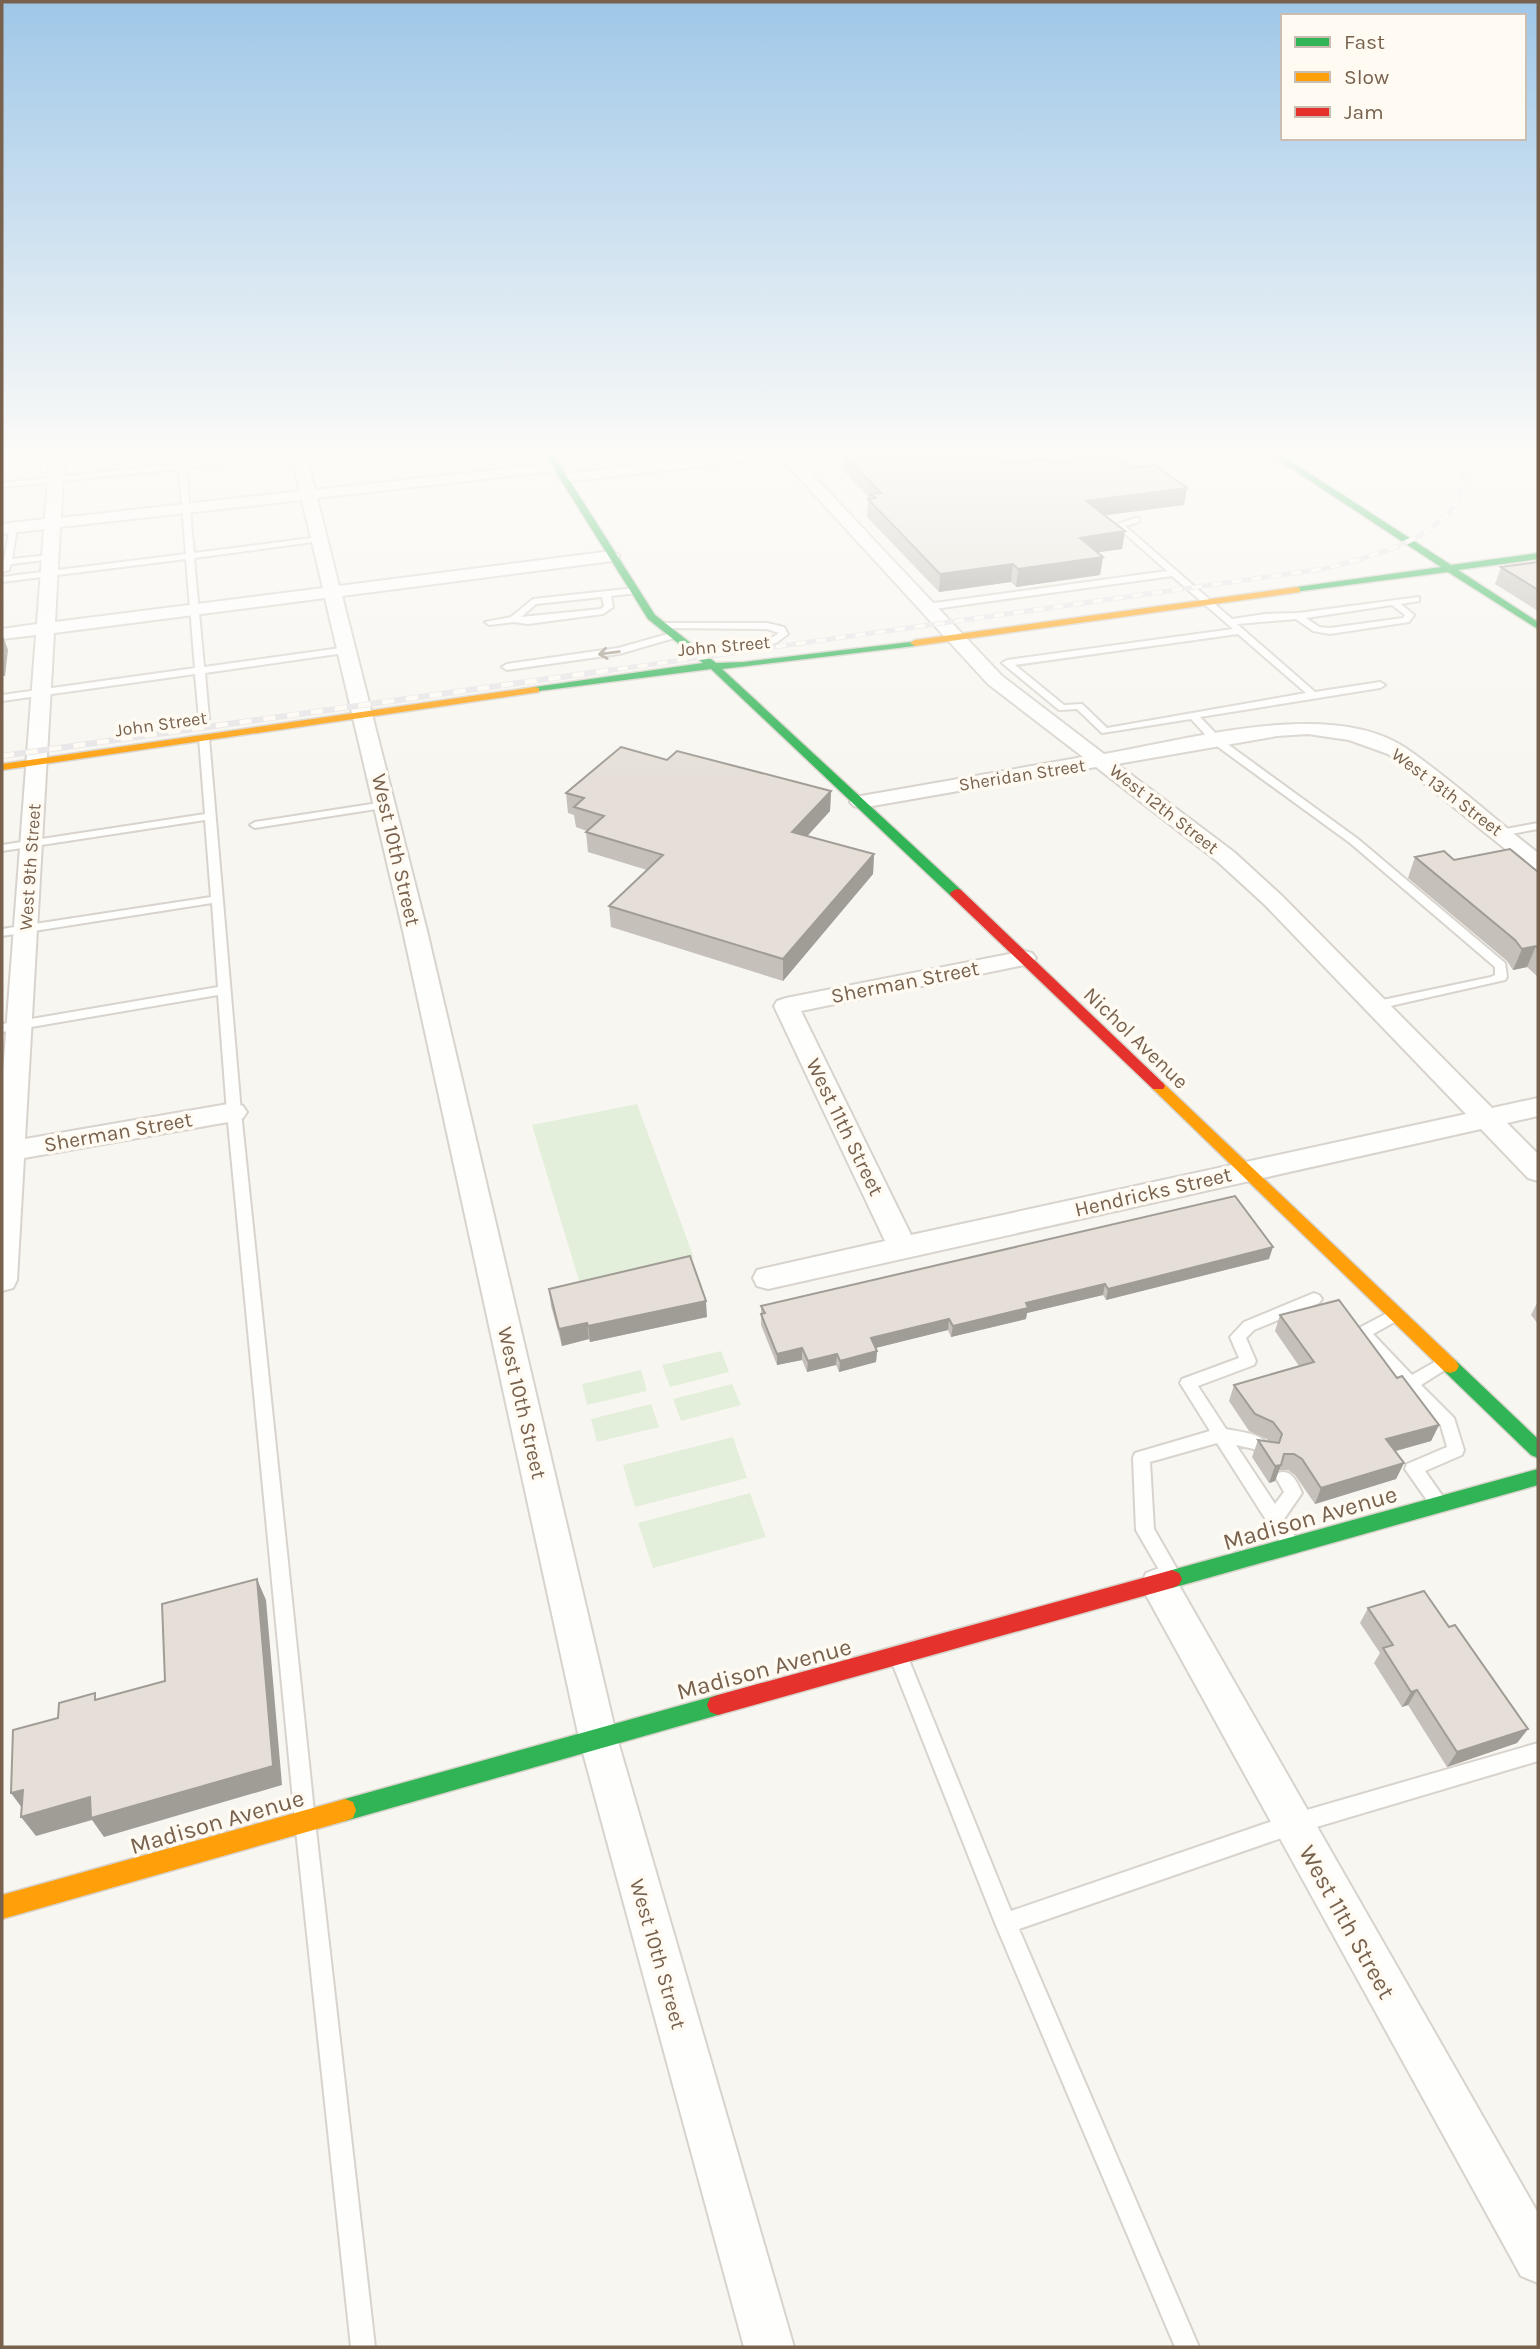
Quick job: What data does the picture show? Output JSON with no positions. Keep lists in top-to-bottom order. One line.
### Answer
{"streets":{"street":["John Street","Sheridan Street","West 13th Street","West 12th Street","West 10th Street","West 9th Street","Sherman Street","Nichol Avenue","West 11th Street","Hendricks Street","Madison Avenue"]},"crossings":[["John Street","West 12th Street"],["John Street","West 10th Street"],["John Street","West 9th Street"],["John Street","Nichol Avenue"],["Sheridan Street","West 13th Street"],["Sheridan Street","West 12th Street"],["Sheridan Street","Nichol Avenue"],["West 12th Street","Hendricks Street"],["West 10th Street","Madison Avenue"],["West 9th Street","Sherman Street"],["Sherman Street","Nichol Avenue"],["Sherman Street","West 11th Street"],["Nichol Avenue","Hendricks Street"],["West 11th Street","Hendricks Street"],["West 11th Street","Madison Avenue"]],"legend":["Fast","Slow","Jam"]}
